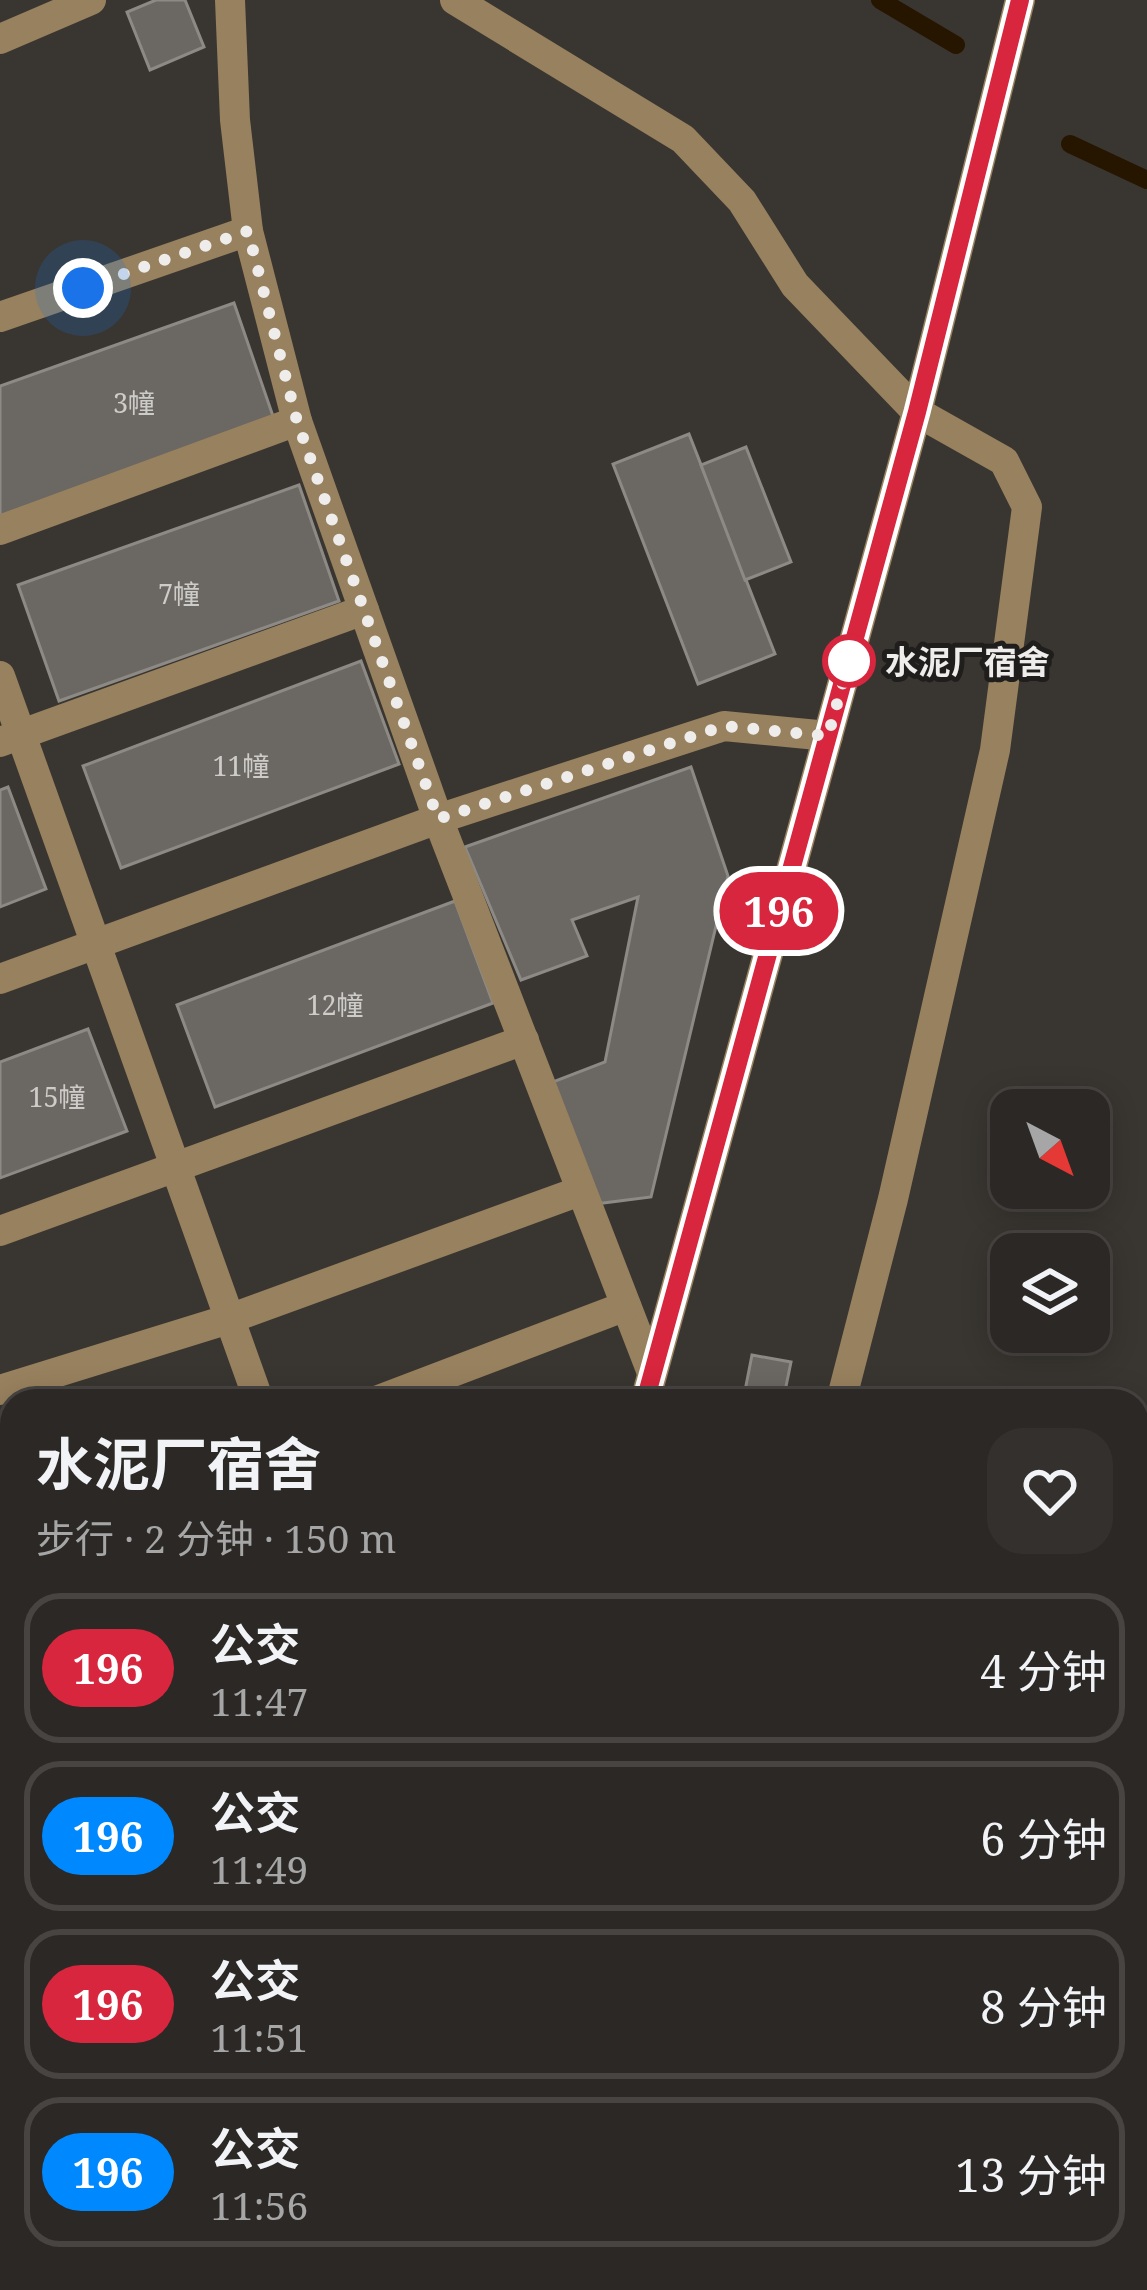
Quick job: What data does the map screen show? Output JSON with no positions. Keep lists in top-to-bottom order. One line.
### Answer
{"places":["水泥厂宿舍"],"lines":["bus line 196"],"house_numbers":["3幢","7幢","11幢","12幢","15幢"],"north":"bottom right","page":{"on_map":"196","heading":["水泥厂宿舍","步行 · 2 分钟 · 150 m"],"list":[{"mark":"196","name":"公交","note":"11:47","value":"4 分钟"},{"mark":"196","name":"公交","note":"11:49","value":"6 分钟"},{"mark":"196","name":"公交","note":"11:51","value":"8 分钟"},{"mark":"196","name":"公交","note":"11:56","value":"13 分钟"}]}}
